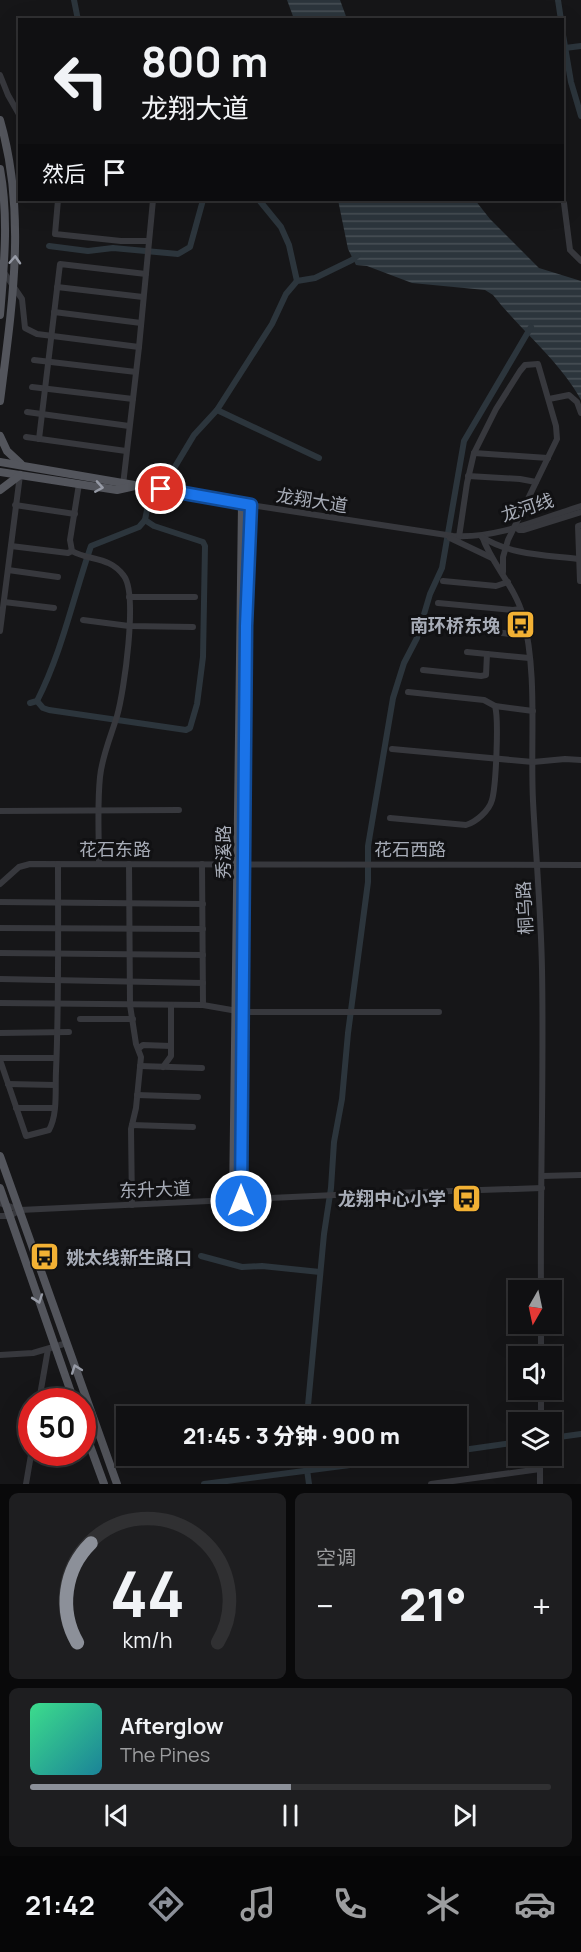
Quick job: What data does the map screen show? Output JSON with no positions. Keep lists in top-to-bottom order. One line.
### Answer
{"streets":{"main road":["龙翔大道","秀溪路"],"street":["龙河线","花石东路","花石西路","桐乌路","东升大道"]},"crossings":[["龙翔大道","龙河线"],["龙翔大道","秀溪路"],["龙翔大道","桐乌路"],["龙河线","桐乌路"],["花石东路","花石西路"],["花石东路","秀溪路"],["花石西路","秀溪路"],["花石西路","桐乌路"],["秀溪路","东升大道"],["桐乌路","东升大道"]],"places":{"bus stop":["南环桥东堍","龙翔中心小学","姚太线新生路口"]},"north":"bottom","page":{"turn":["800 m","龙翔大道"],"then":"然后","limit":"50","trip":"21:45 · 3 分钟 · 900 m","tile":"空调","heat":["−","21°","+"],"song":["Afterglow","The Pines"],"tabs":"21:42","gauge":["44","km/h"]}}
